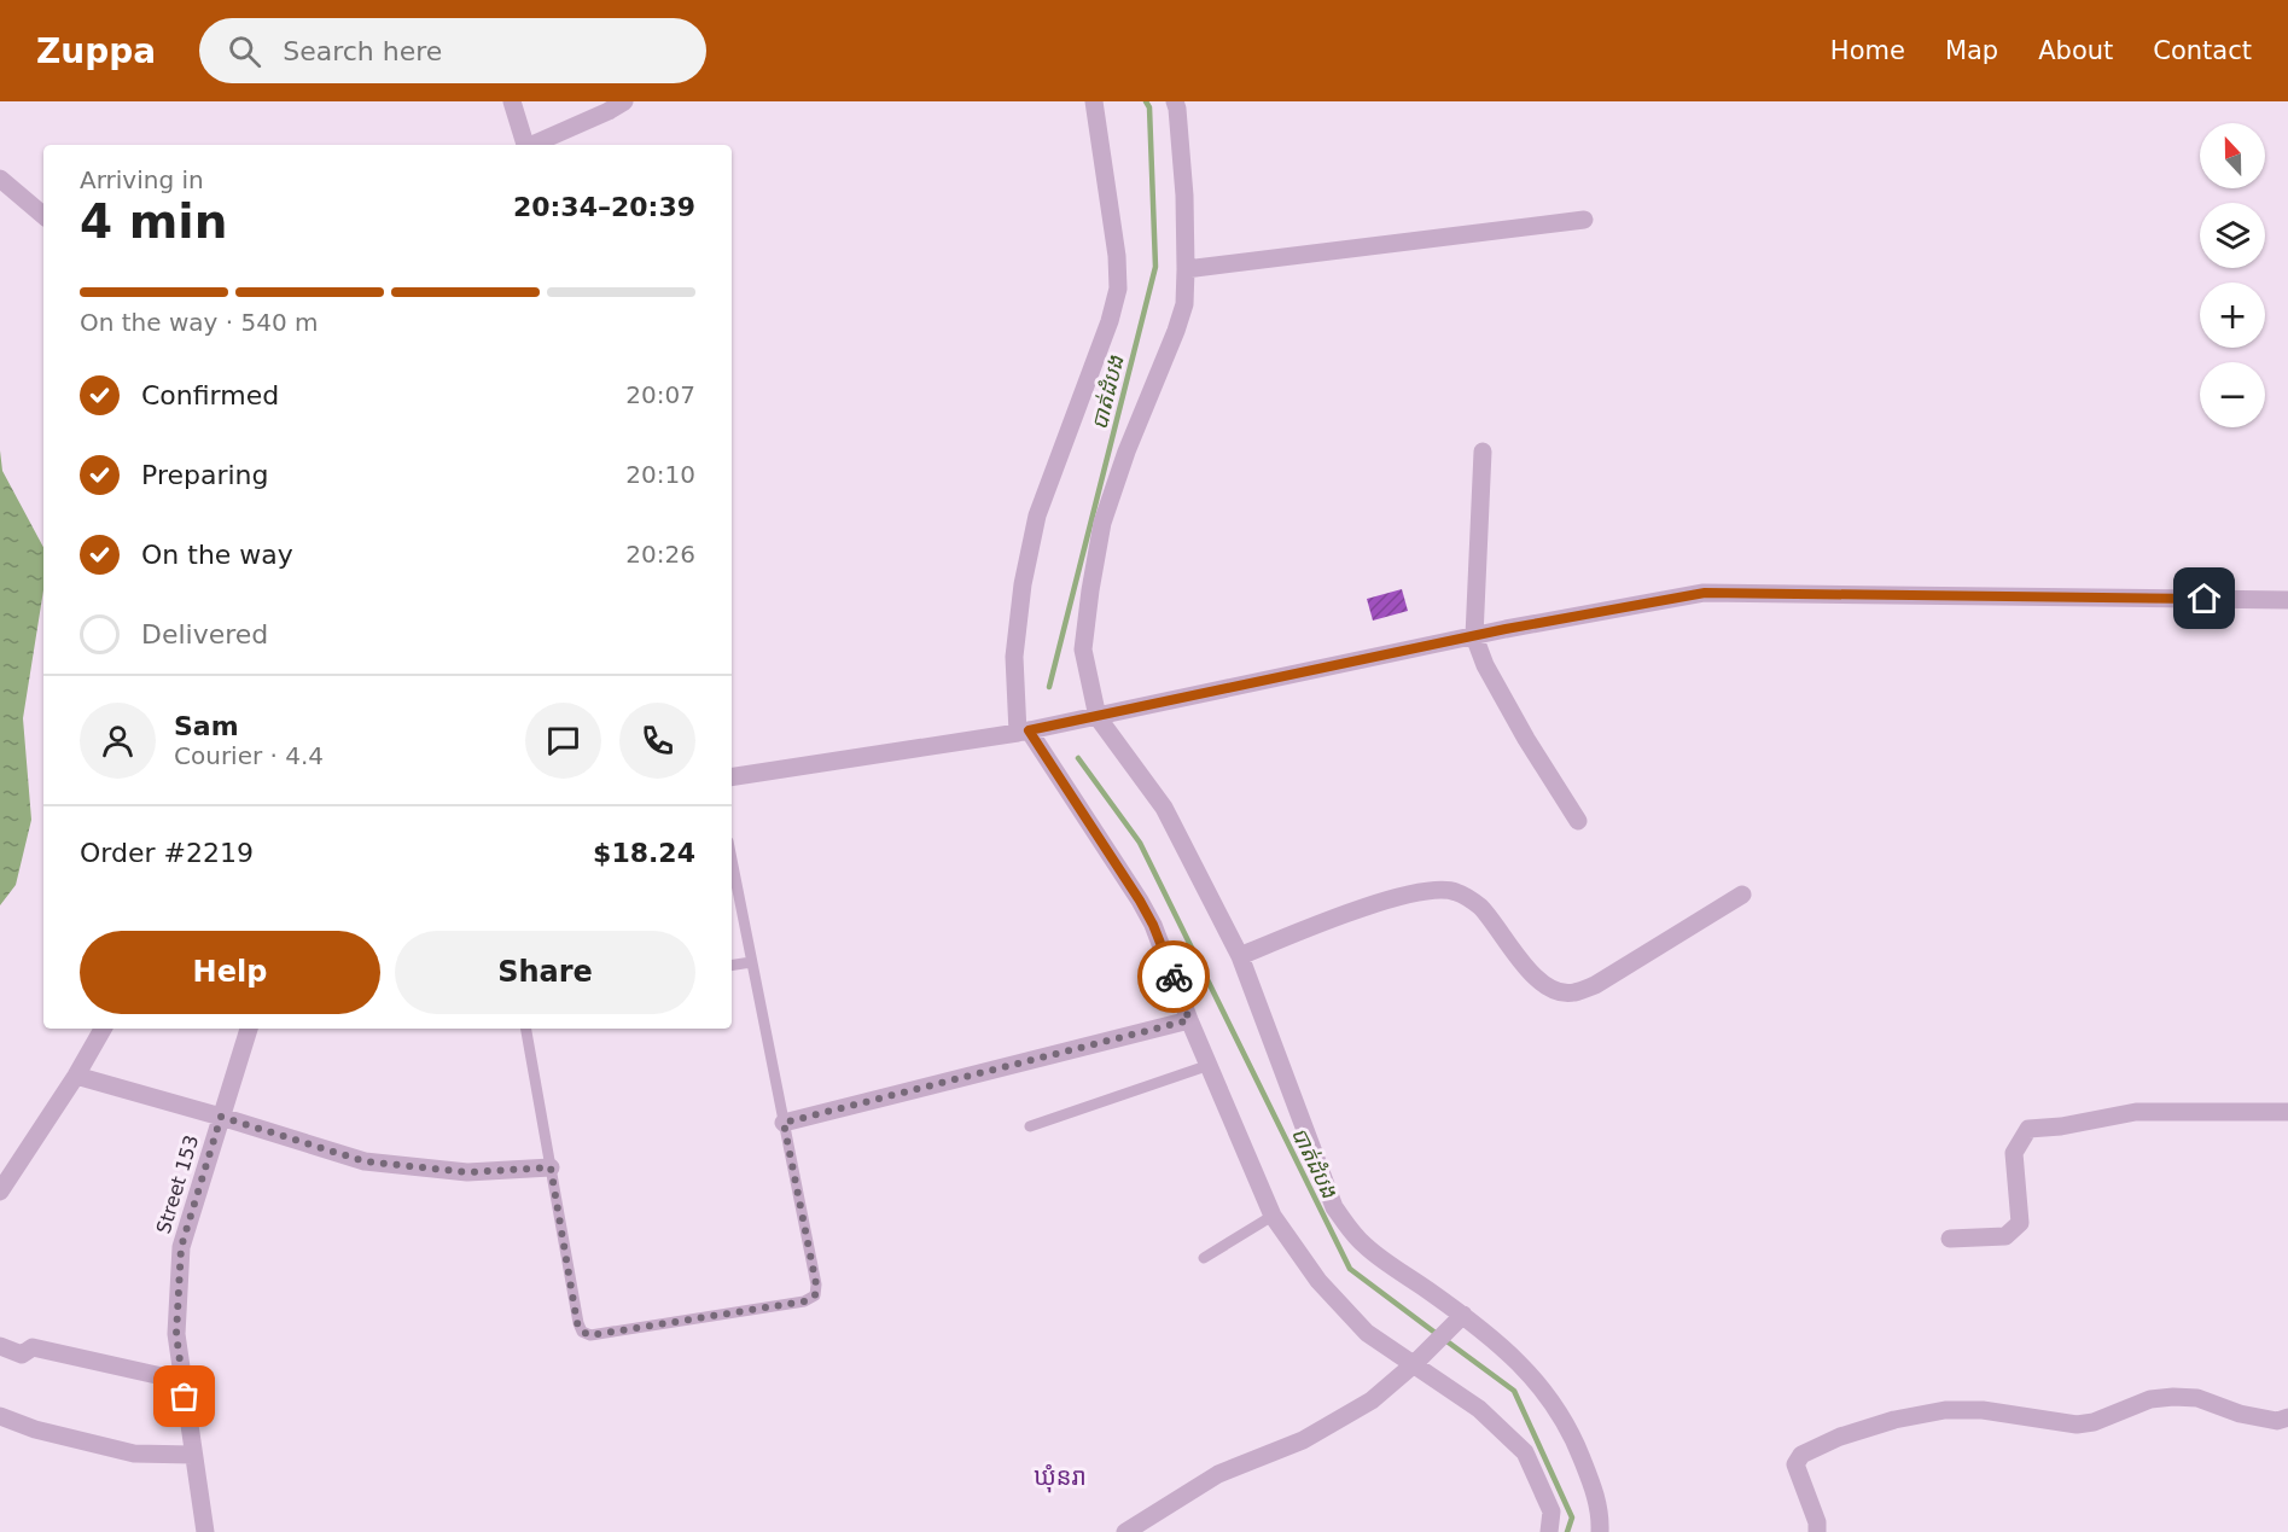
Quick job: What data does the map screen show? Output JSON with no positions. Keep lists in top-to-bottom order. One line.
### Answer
{"streets":{"street":["Street 153"]},"districts":["ឃុំនរា"],"water":["បាត់ដំបង"],"north":"top","page":{"header":"Zuppa","search":"Search here","nav":["Home","Map","About","Contact"],"map_buttons":["+","−"],"heading":["4 min","Arriving in","20:34–20:39"],"panel":["Sam","Courier · 4.4","Order #2219","$18.24"],"bar":"On the way · 540 m","list":[["Confirmed","20:07"],["Preparing","20:10"],["On the way","20:26"],"Delivered"],"buttons":["Help","Share"]}}
